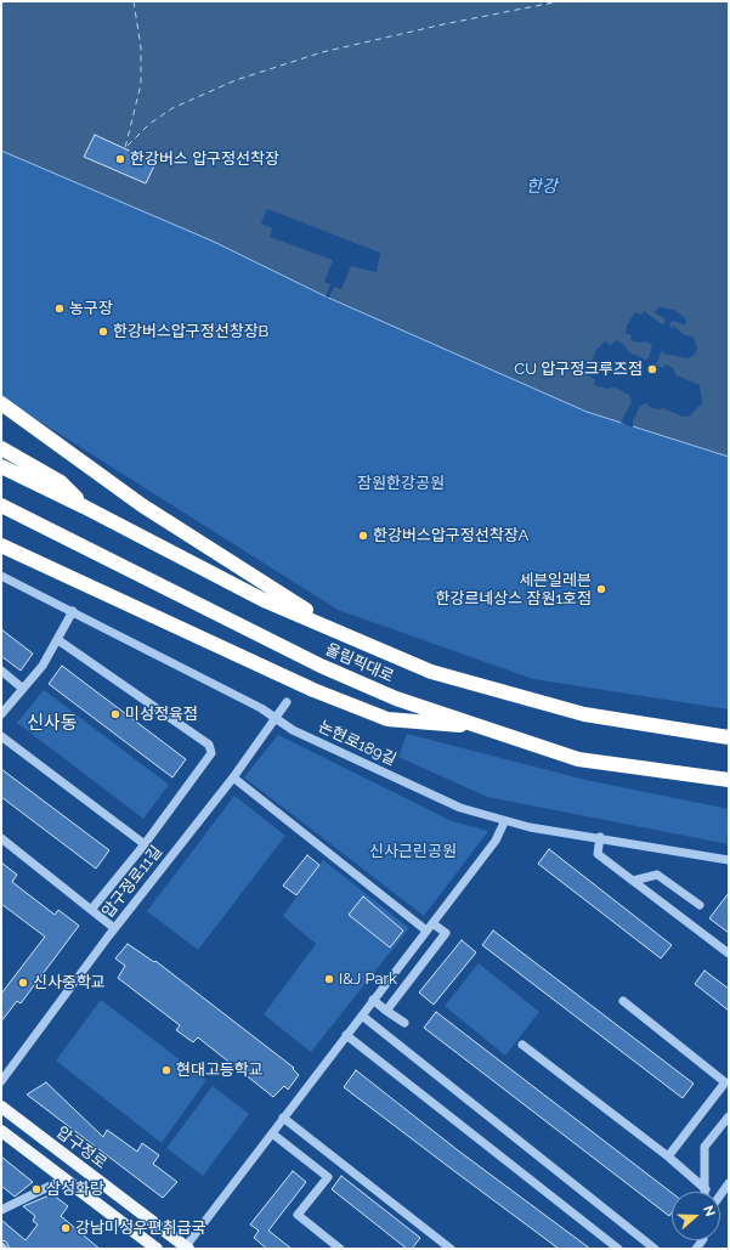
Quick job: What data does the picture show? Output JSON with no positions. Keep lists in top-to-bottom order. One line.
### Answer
{"streets":{"highway":["올림픽대로"],"main road":["압구정로"],"street":["논현로189길","압구정로11길"]},"crossings":[["논현로189길","압구정로11길"]],"districts":["신사동"],"water":["한강"],"parks":["잠원한강공원","신사근린공원"],"places":["한강버스 압구정선착장","농구장","한강버스압구정선창장B","CU 압구정크루즈점","한강버스압구정선착장A","세븐일레븐 한강르네상스 잠원1호점","미성정육점","I&J Park","신사중학교","현대고등학교","삼성화랑","강남미성우편취급국"],"north":"right"}
